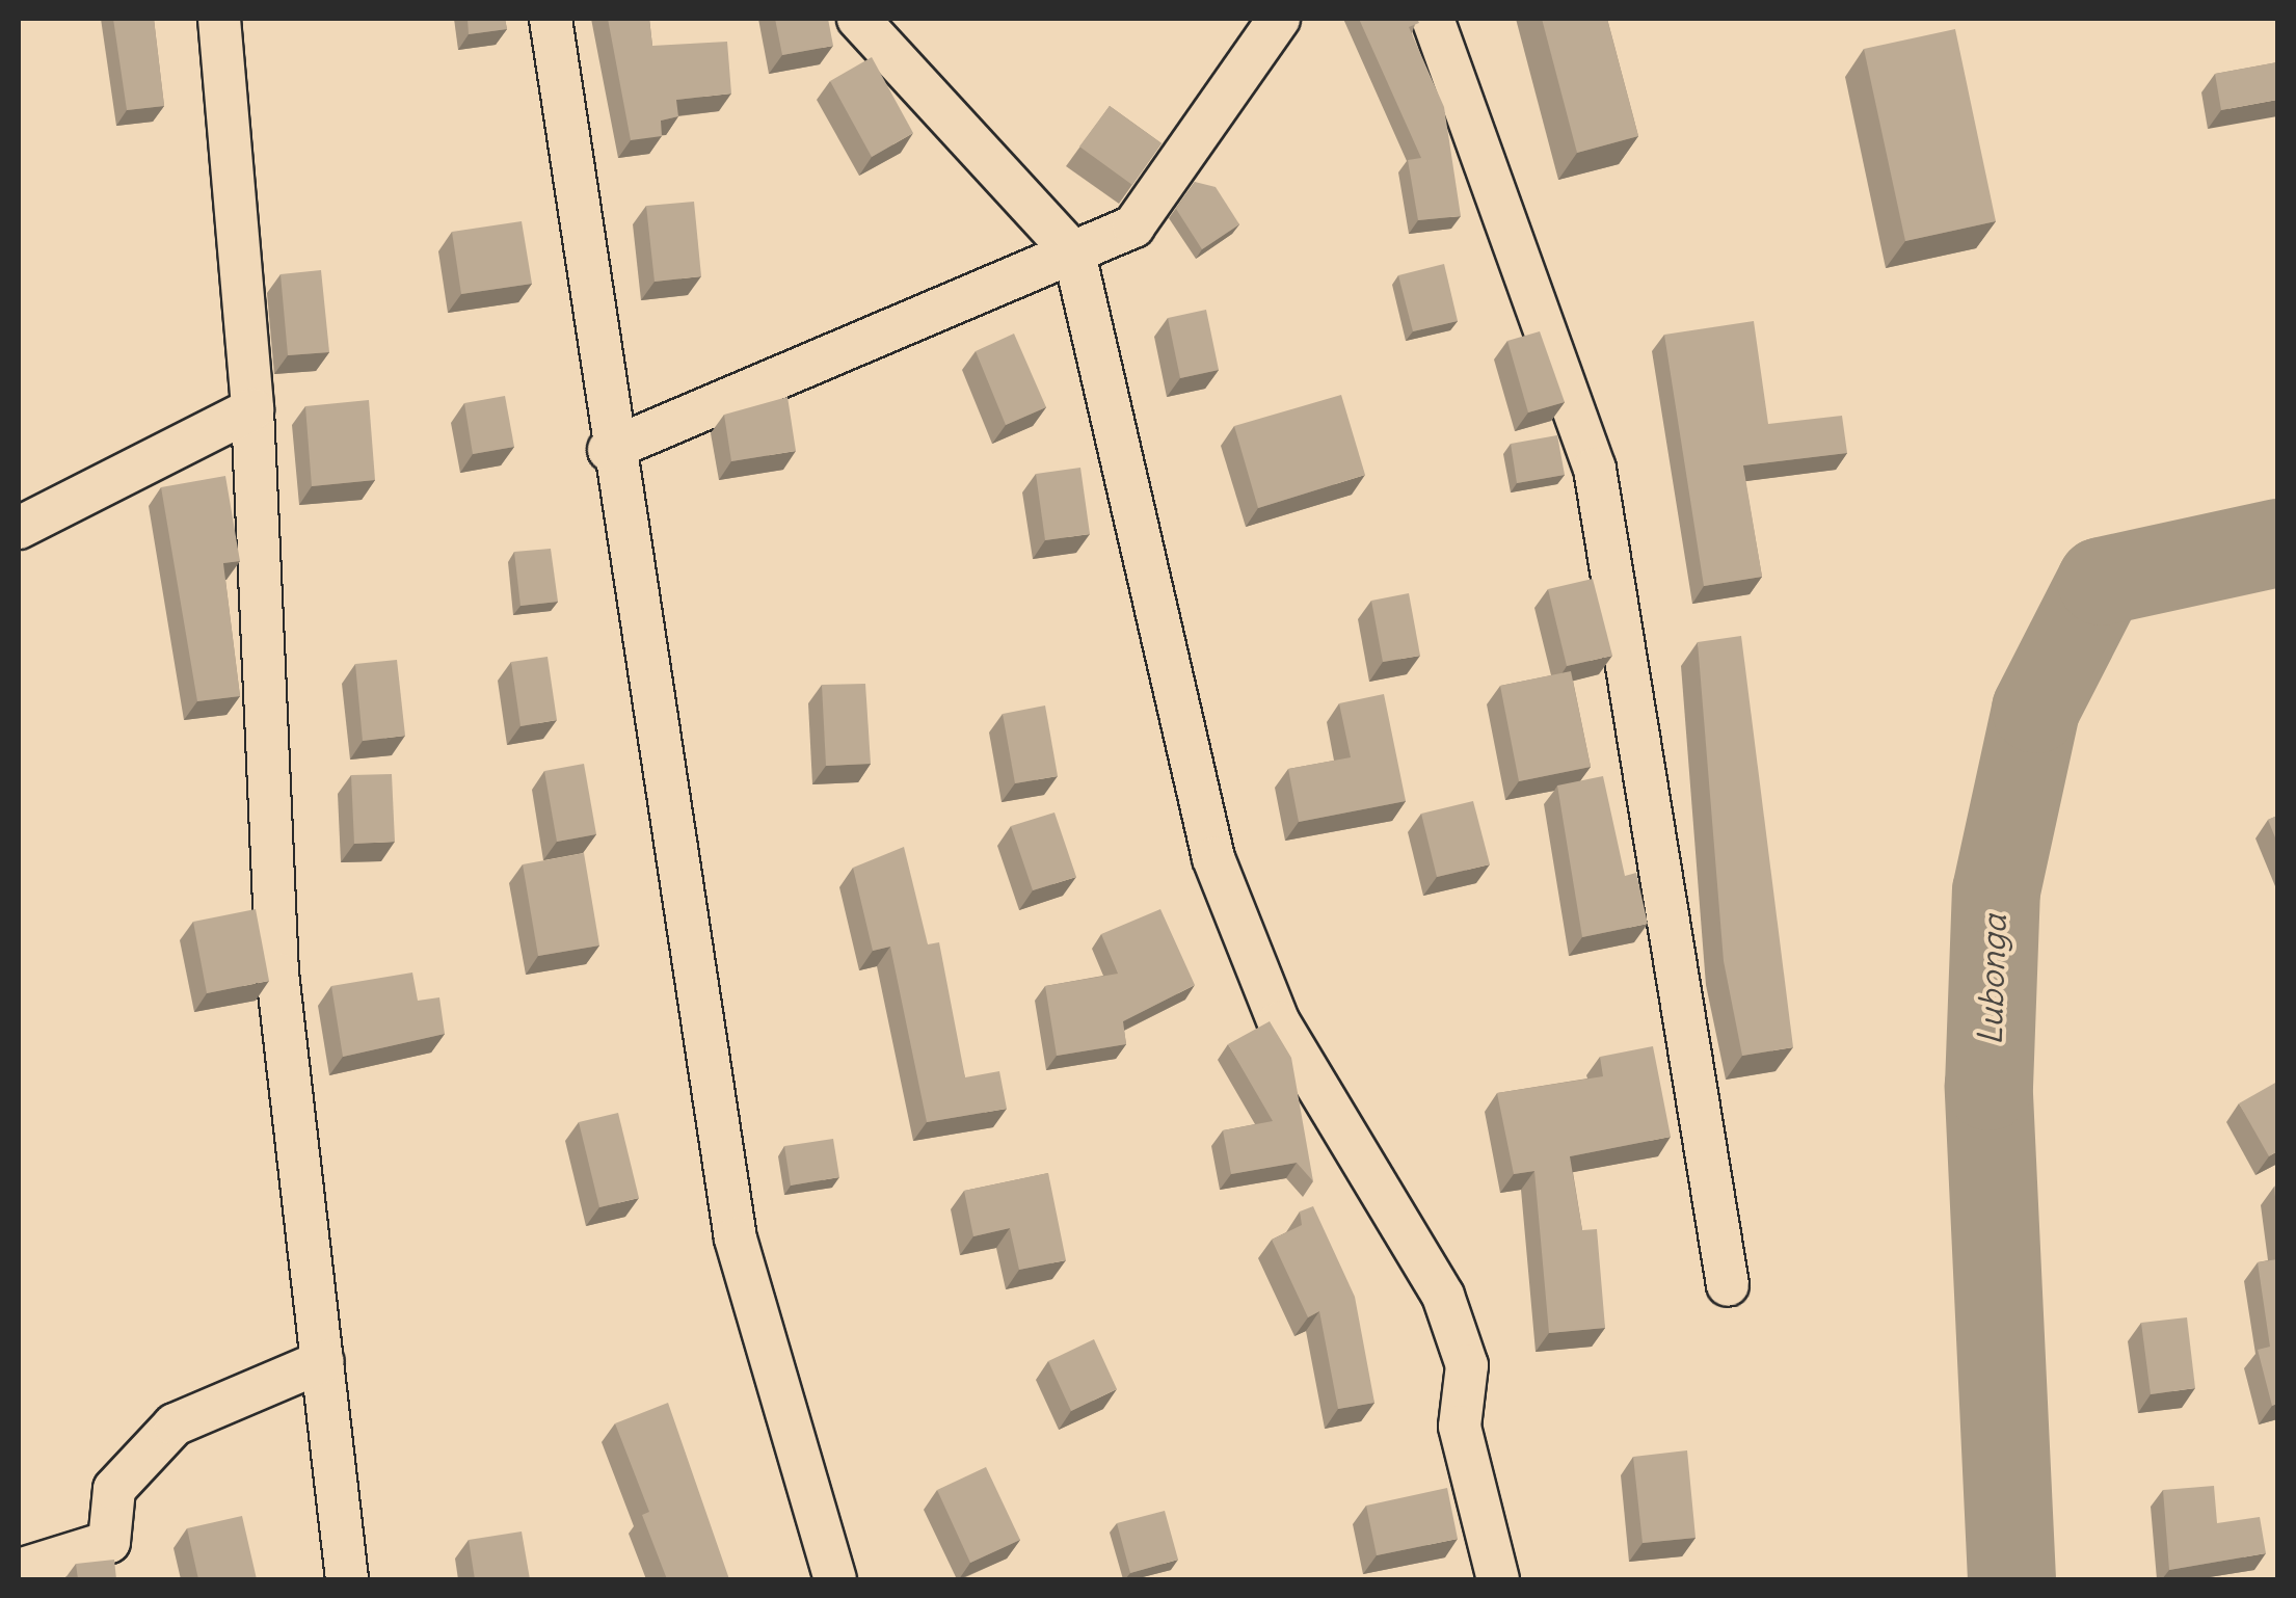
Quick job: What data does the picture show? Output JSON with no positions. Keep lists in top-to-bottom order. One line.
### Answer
{"water":["Lubonga"]}
